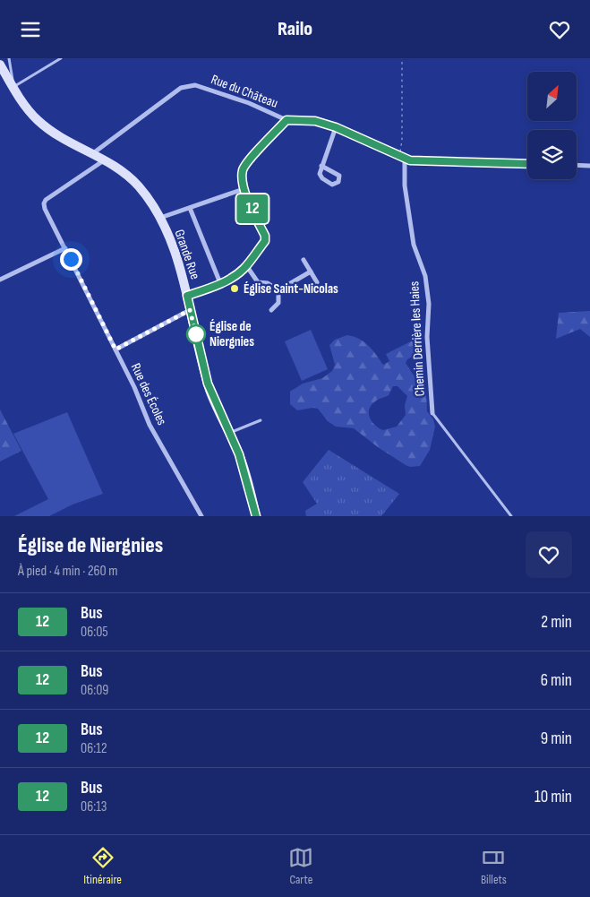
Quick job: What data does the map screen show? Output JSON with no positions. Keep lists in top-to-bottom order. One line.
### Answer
{"streets":{"street":["Rue du Château","Grande Rue","Chemin Derrière les Haies","Rue des Écoles"]},"crossings":[["Rue du Château","Grande Rue"],["Rue du Château","Chemin Derrière les Haies"],["Grande Rue","Rue des Écoles"]],"places":["Église Saint-Nicolas","Église de Niergnies"],"lines":["bus line 12"],"north":"top right","page":{"header":"Railo","on_map":"12","heading":["Église de Niergnies","À pied · 4 min · 260 m"],"list":[{"mark":"12","name":"Bus","note":"06:05","value":"2 min"},{"mark":"12","name":"Bus","note":"06:09","value":"6 min"},{"mark":"12","name":"Bus","note":"06:12","value":"9 min"},{"mark":"12","name":"Bus","note":"06:13","value":"10 min"}],"tabs":["Itinéraire","Carte","Billets"]}}
